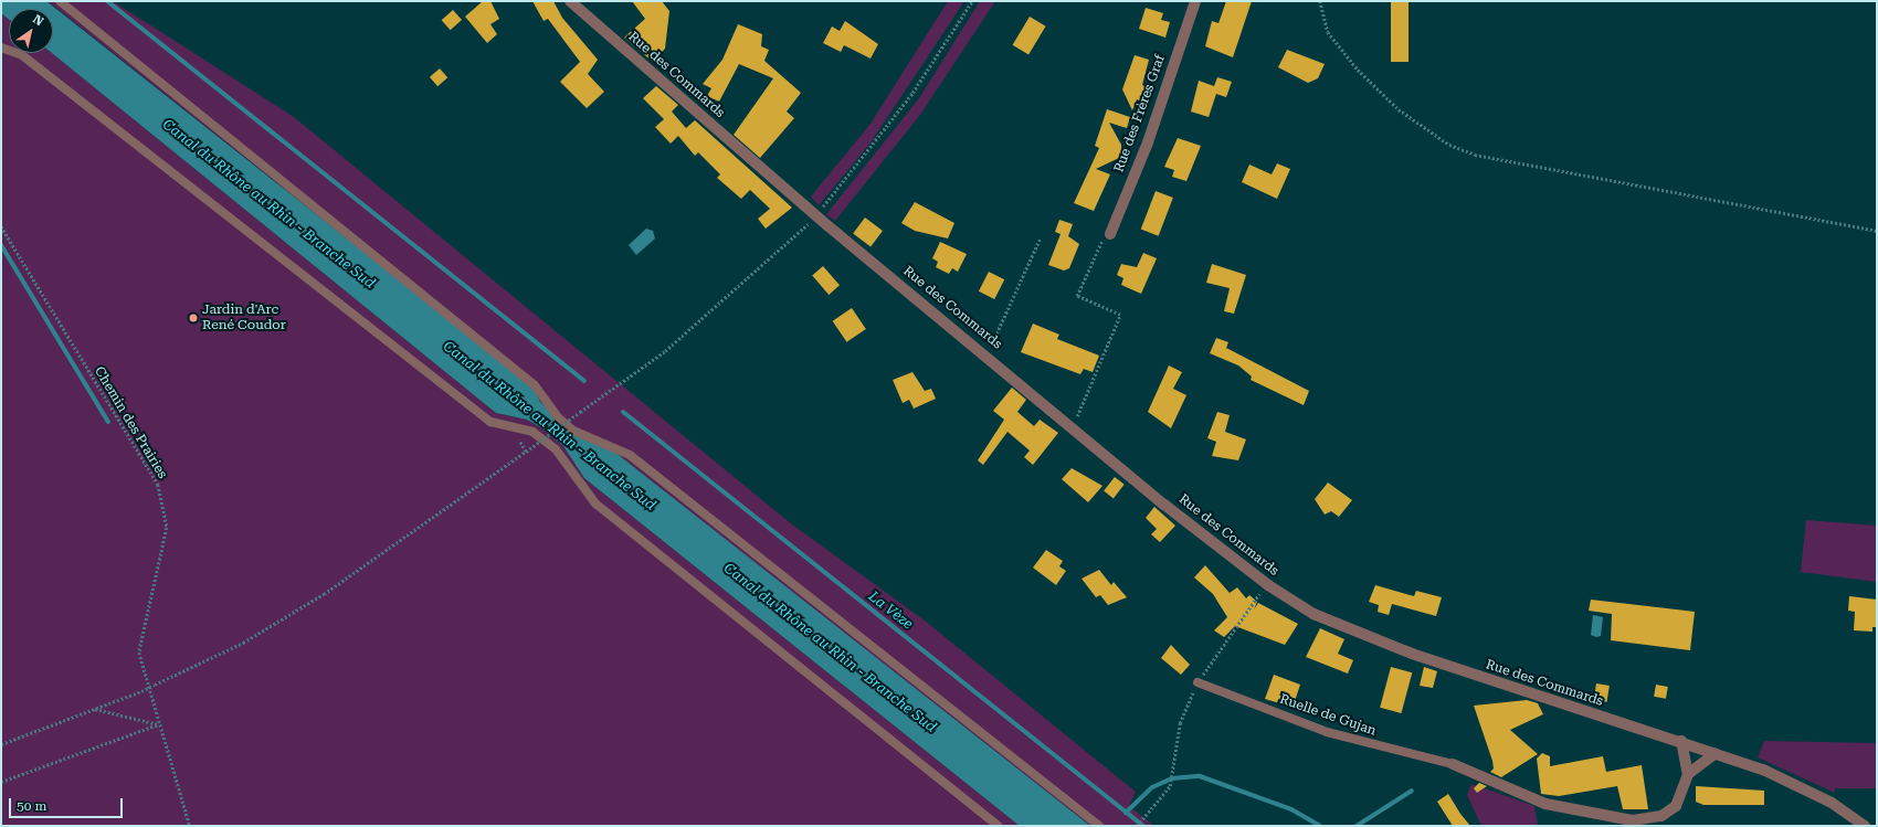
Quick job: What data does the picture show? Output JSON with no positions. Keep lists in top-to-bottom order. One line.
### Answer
{"streets":{"street":["Rue des Commards","Rue des Frères Graf"],"lane":["Ruelle de Gujan"],"path":["Chemin des Prairies"]},"water":["Canal du Rhône au Rhin - Branche Sud","La Vèze"],"places":["Jardin d'Arc René Coudor"],"scale_bar":"50 m","north":"top right"}
